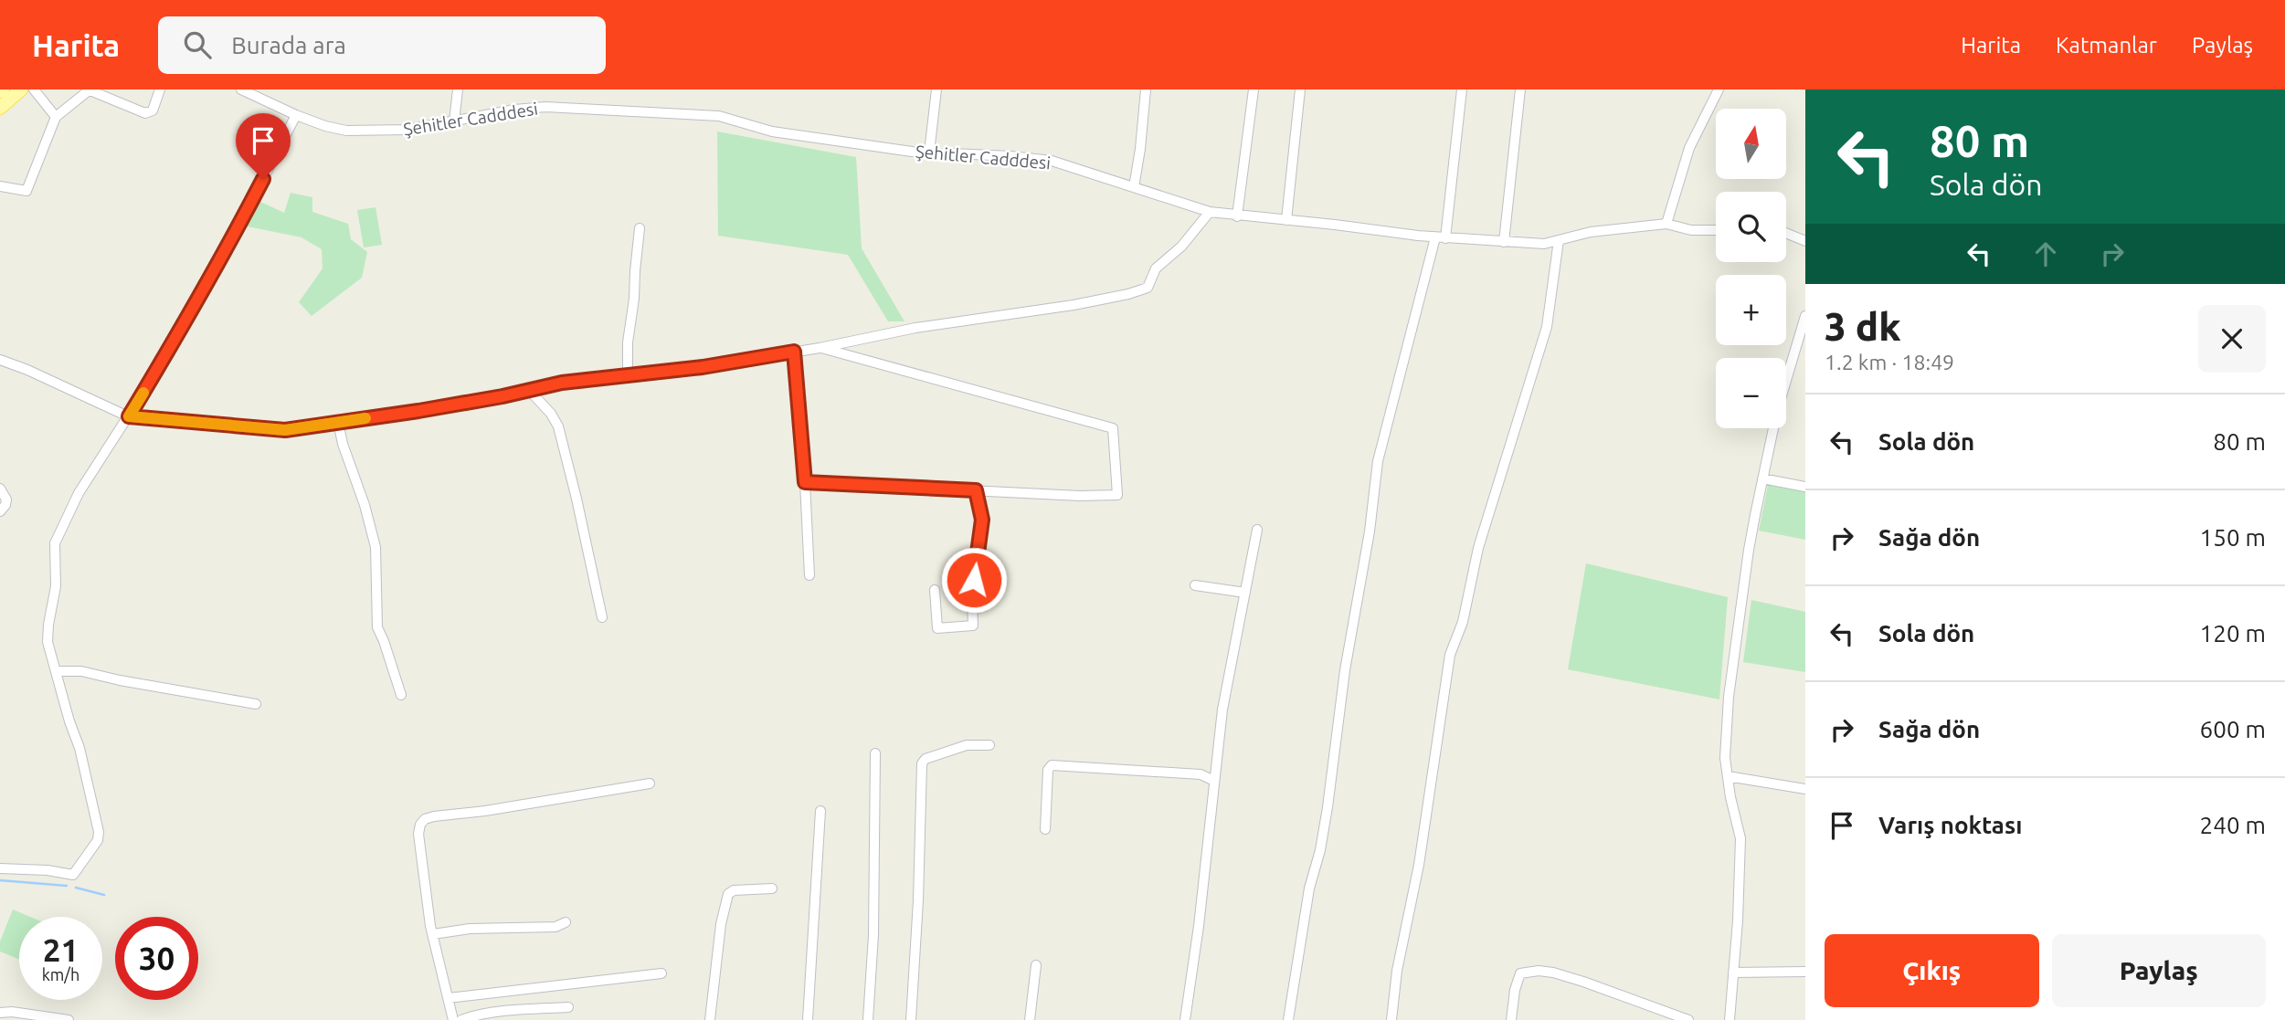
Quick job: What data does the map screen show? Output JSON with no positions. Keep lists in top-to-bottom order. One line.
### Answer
{"streets":{"street":["Şehitler Cadddesi"]},"north":"top","page":{"header":"Harita","search":"Burada ara","nav":["Harita","Katmanlar","Paylaş"],"turn":["80 m","Sola dön"],"map_buttons":["+","−"],"heading":["3 dk","1.2 km · 18:49"],"list":[{"name":"Sola dön","value":"80 m"},{"name":"Sağa dön","value":"150 m"},{"name":"Sola dön","value":"120 m"},{"name":"Sağa dön","value":"600 m"},{"name":"Varış noktası","value":"240 m"}],"speed":"21 km/h","limit":"30","buttons":["Çıkış","Paylaş"]}}
